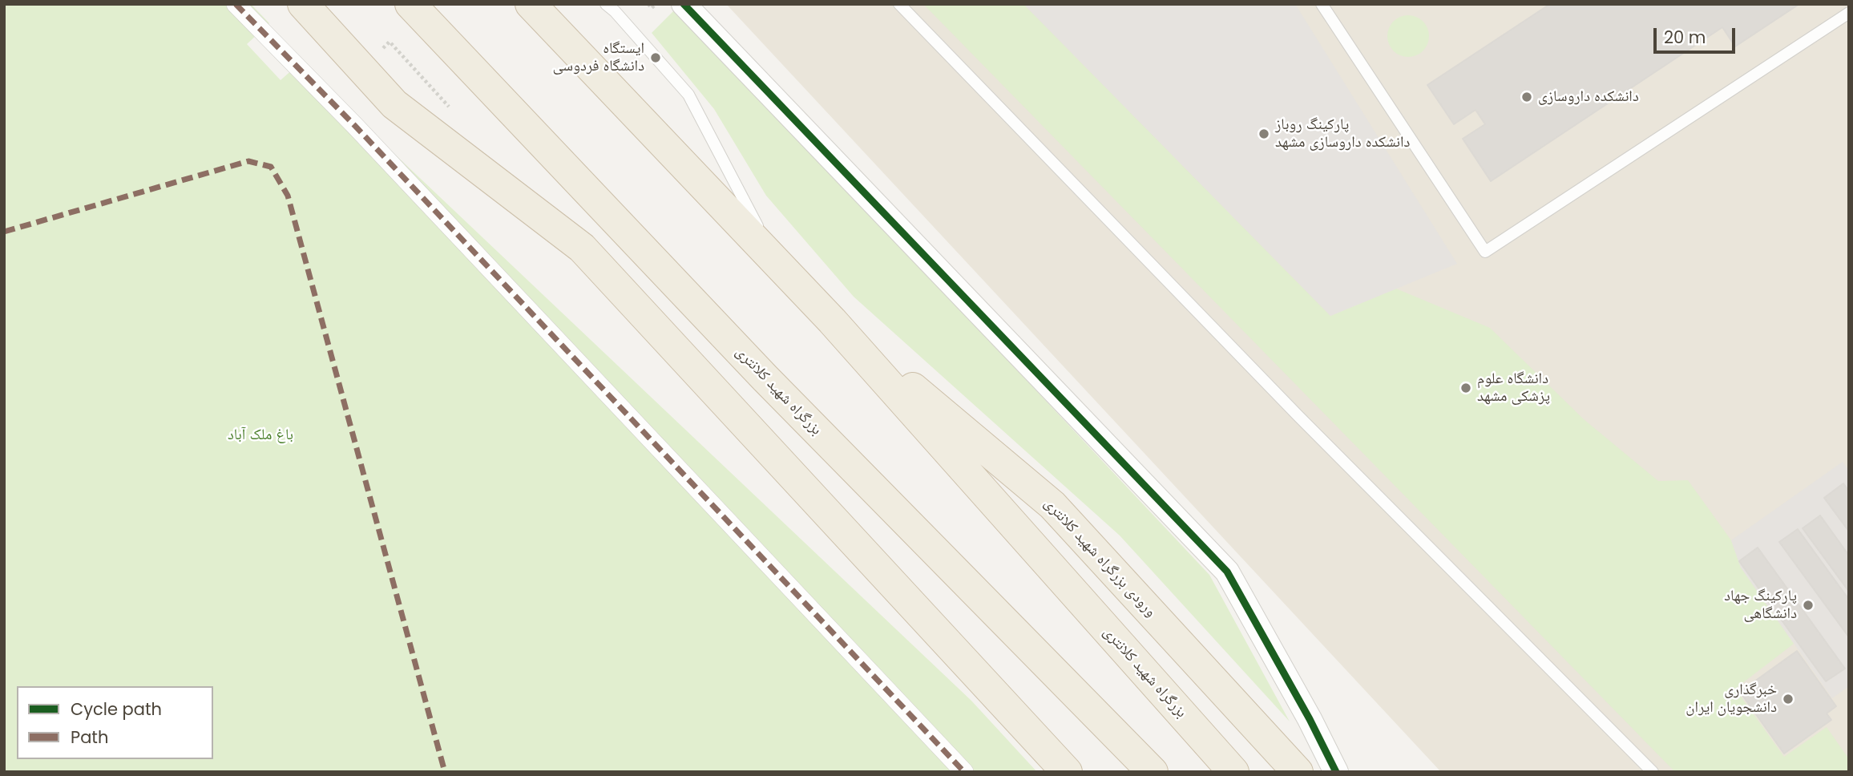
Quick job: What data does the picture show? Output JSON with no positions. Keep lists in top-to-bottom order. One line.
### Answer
{"streets":{"highway":["بزرگراه شهید کلانتری","ورودی بزرگراه شهید کلانتری"]},"crossings":[["بزرگراه شهید کلانتری","ورودی بزرگراه شهید کلانتری"]],"parks":["باغ ملک آباد"],"places":["ایستگاه دانشگاه فردوسی","دانشکده داروسازی","پارکینگ روباز دانشکده داروسازی مشهد","دانشگاه علوم پزشکی مشهد","پارکینگ جهاد دانشگاهی","خبرگذاری دانشجویان ایران"],"legend":["Cycle path","Path"],"scale_bar":"20 m"}
